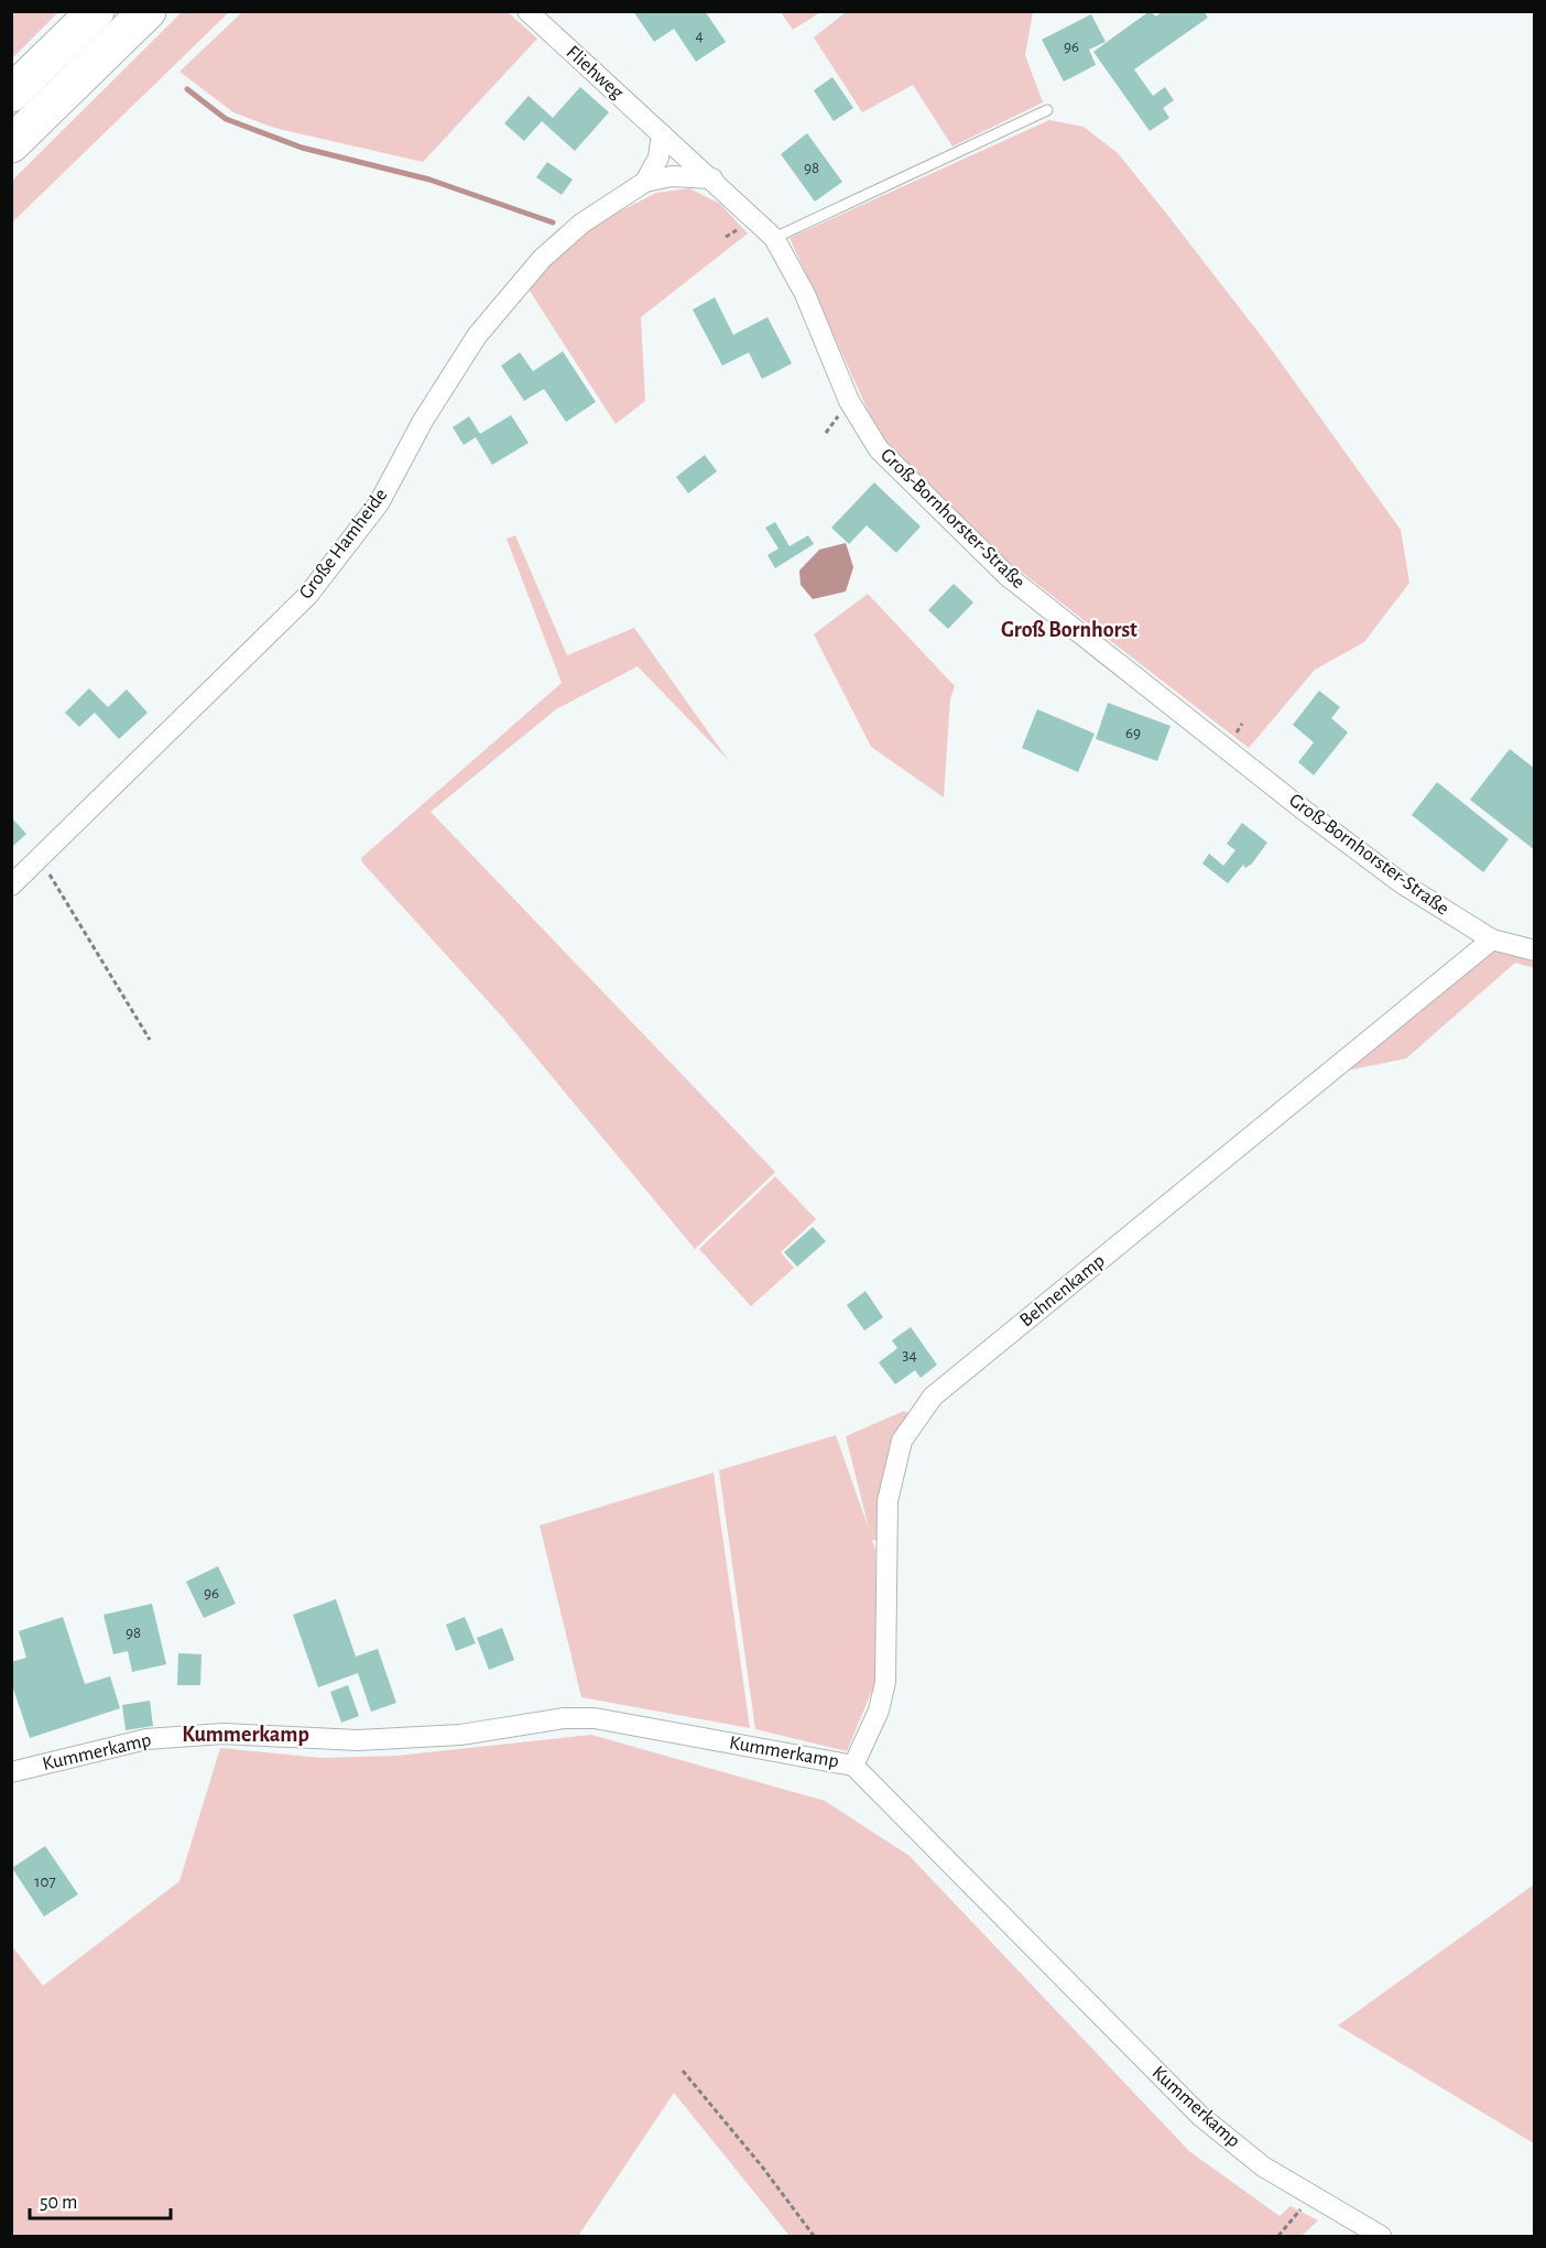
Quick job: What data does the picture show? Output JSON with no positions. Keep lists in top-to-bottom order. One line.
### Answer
{"streets":{"street":["Fliehweg","Groß-Bornhorster-Straße","Große Hamheide","Behnenkamp","Kummerkamp"]},"crossings":[["Fliehweg","Groß-Bornhorster-Straße"],["Groß-Bornhorster-Straße","Große Hamheide"],["Groß-Bornhorster-Straße","Behnenkamp"],["Behnenkamp","Kummerkamp"]],"districts":["Groß Bornhorst","Kummerkamp"],"house_numbers":["4","96","98","69","34","96","98","107"],"scale_bar":"50 m"}
